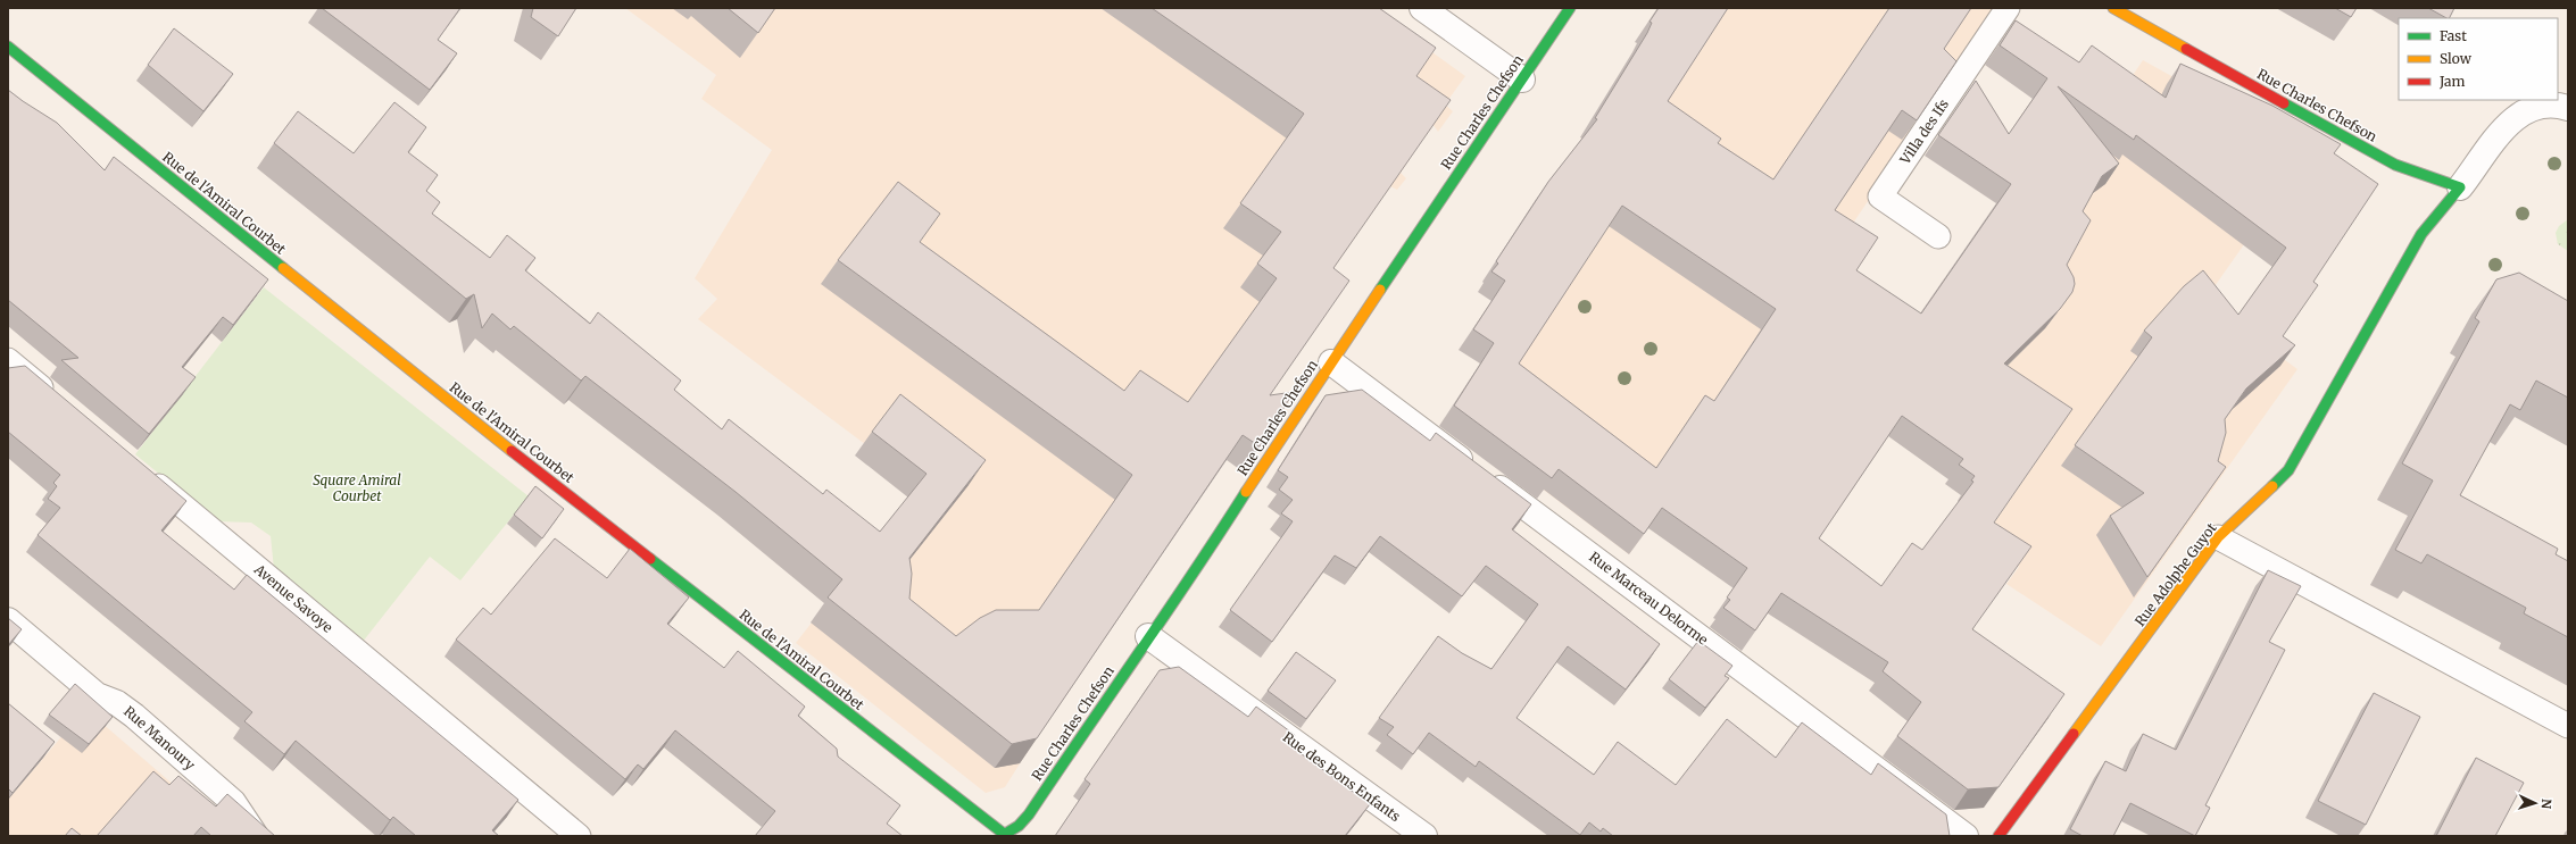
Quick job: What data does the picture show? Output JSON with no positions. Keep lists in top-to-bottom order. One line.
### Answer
{"streets":{"street":["Rue Charles Chefson","Rue de l'Amiral Courbet","Rue Adolphe Guyot","Rue Marceau Delorme","Rue Manoury","Rue des Bons Enfants"],"lane":["Villa des Ifs","Avenue Savoye"]},"crossings":[["Rue Charles Chefson","Rue de l'Amiral Courbet"],["Rue Charles Chefson","Rue Adolphe Guyot"],["Rue Charles Chefson","Rue Marceau Delorme"],["Rue Charles Chefson","Rue des Bons Enfants"]],"parks":["Square Amiral Courbet"],"legend":["Fast","Slow","Jam"],"north":"right"}
